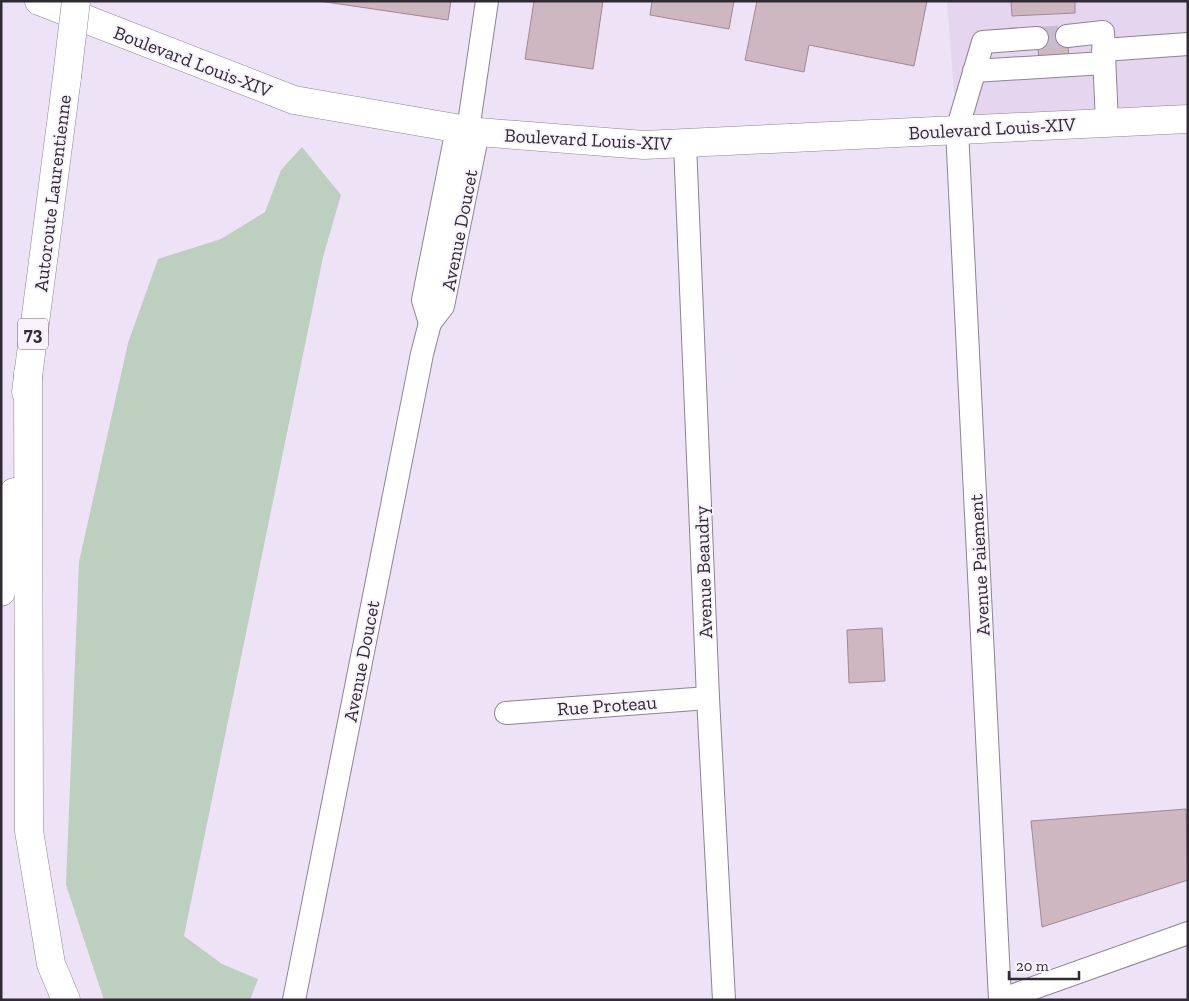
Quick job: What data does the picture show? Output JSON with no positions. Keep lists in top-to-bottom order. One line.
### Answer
{"streets":{"main road":["Boulevard Louis-XIV","Autoroute Laurentienne","73"],"street":["Avenue Doucet","Avenue Paiement","Avenue Beaudry","Rue Proteau"]},"crossings":[["Boulevard Louis-XIV","Avenue Doucet"],["Boulevard Louis-XIV","Avenue Paiement"],["Boulevard Louis-XIV","Avenue Beaudry"],["Avenue Beaudry","Rue Proteau"]],"scale_bar":"20 m"}
